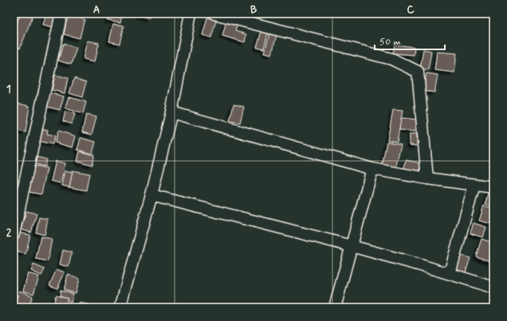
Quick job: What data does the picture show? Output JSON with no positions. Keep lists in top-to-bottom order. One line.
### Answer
{"scale_bar":"50 m","grid":{"columns":["A","B","C"],"rows":["1","2"]}}
